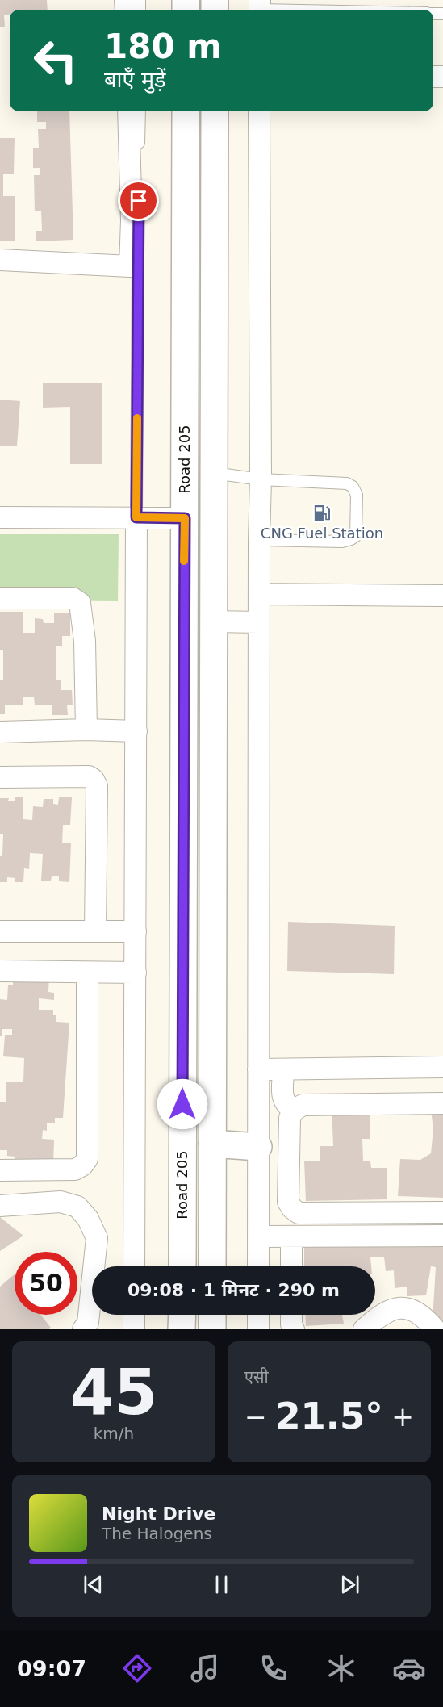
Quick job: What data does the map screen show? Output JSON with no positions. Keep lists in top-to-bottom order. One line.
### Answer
{"streets":{"main road":["Road 205"]},"places":{"fuel station":["CNG Fuel Station"]},"page":{"turn":["180 m","बाएँ मुड़ें"],"limit":"50","trip":"09:08 · 1 मिनट · 290 m","tile":[["45","km/h"],"एसी"],"heat":["−","21.5°","+"],"song":["Night Drive","The Halogens"],"tabs":"09:07"}}
